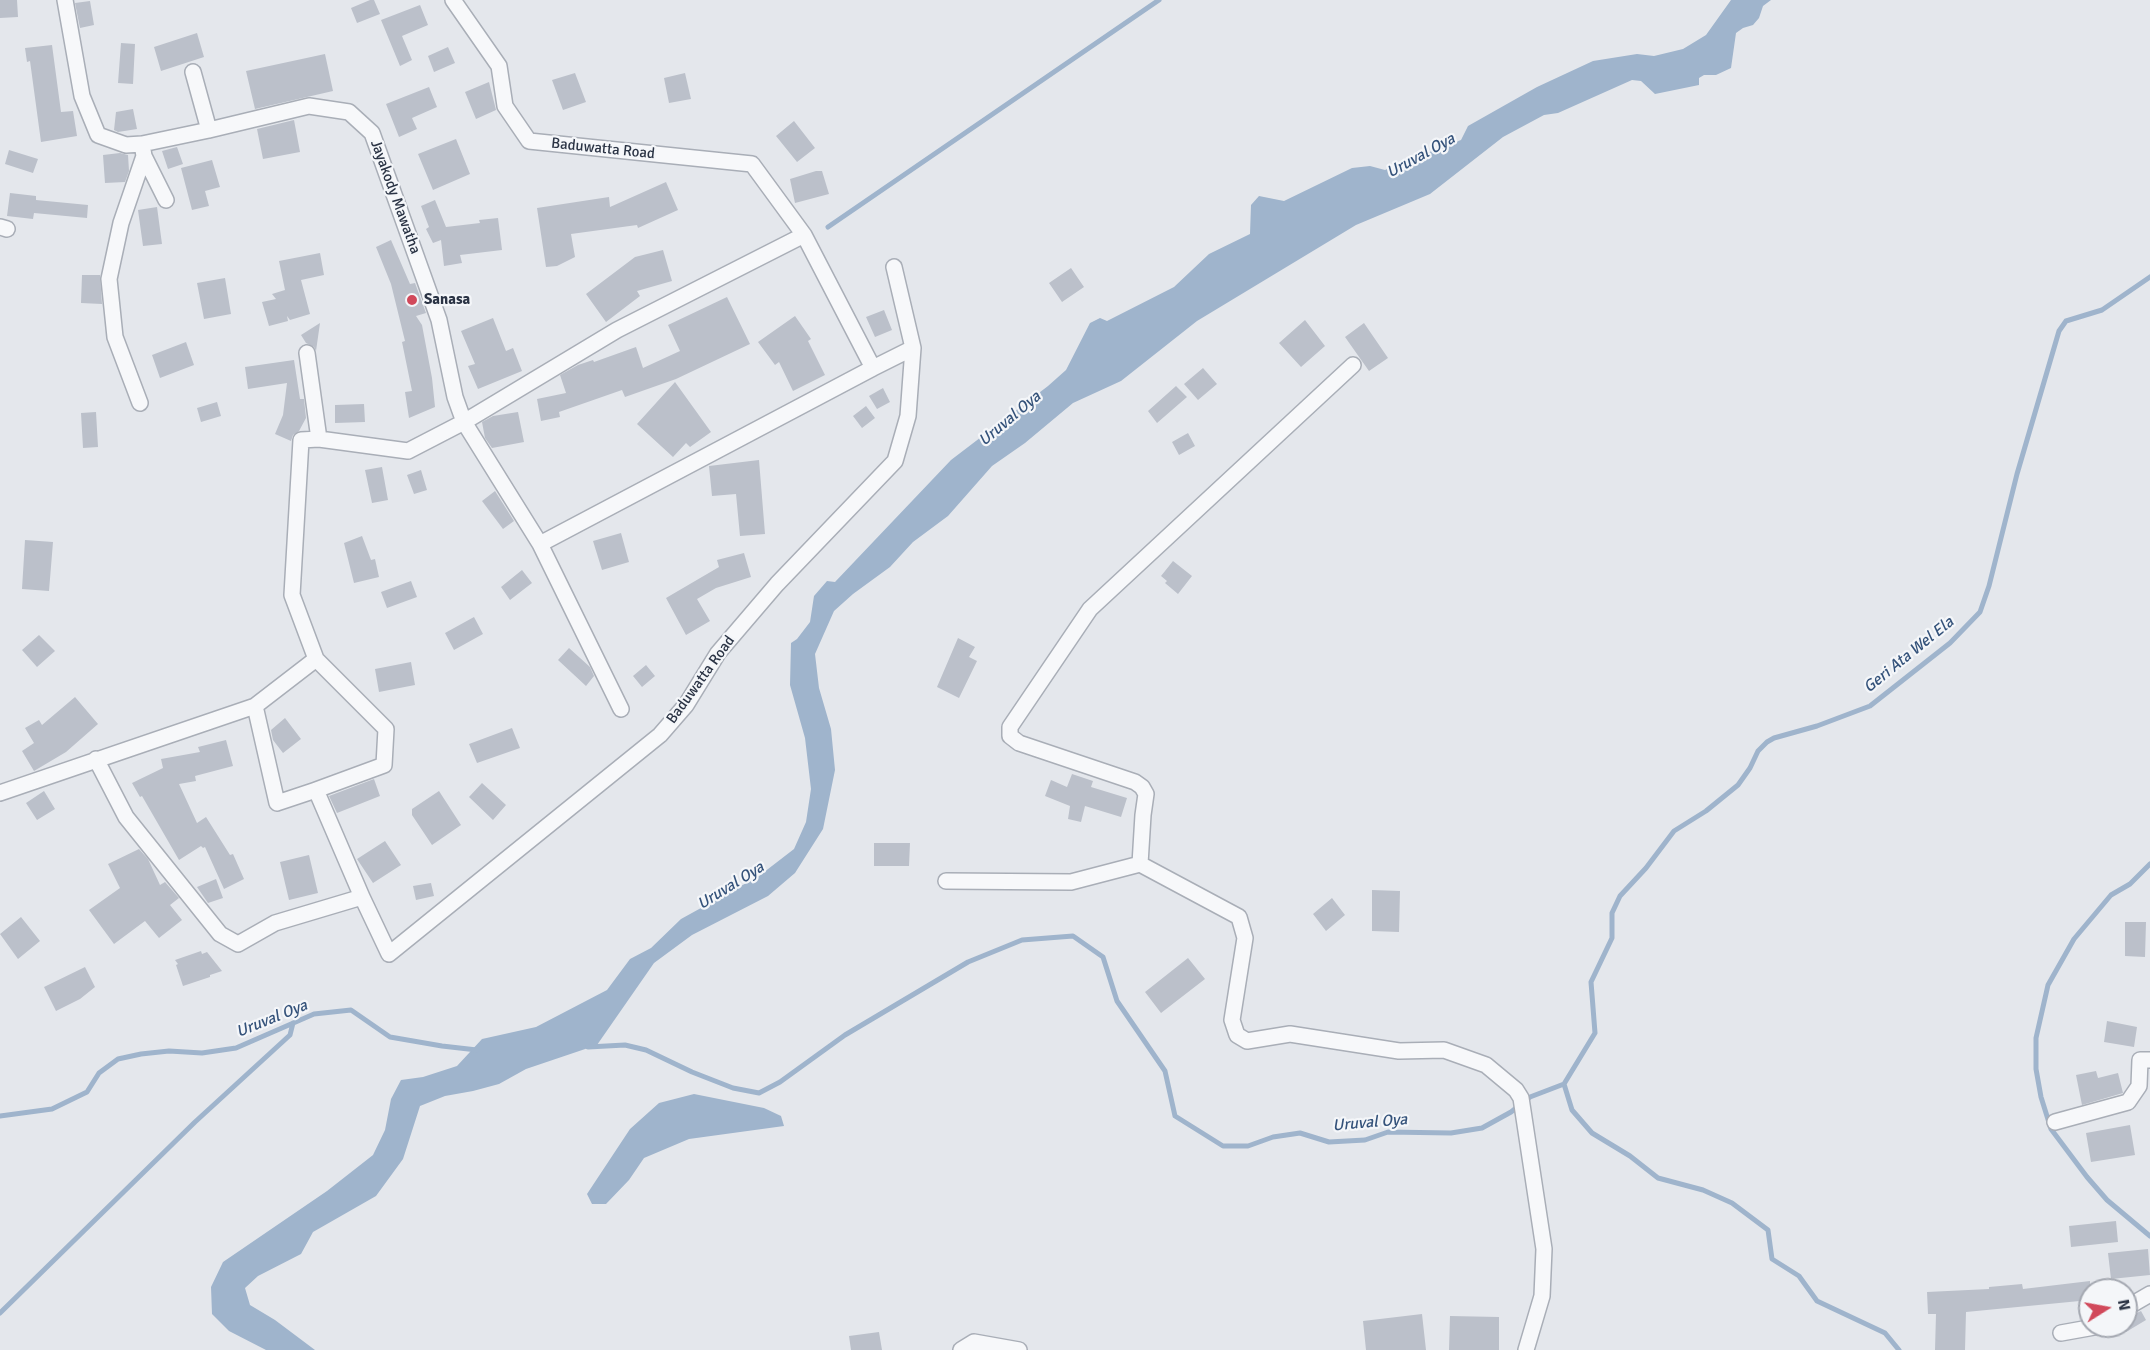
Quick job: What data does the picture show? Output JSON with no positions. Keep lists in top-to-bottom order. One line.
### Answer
{"streets":{"street":["Baduwatta Road","Jayakody Mawatha"]},"water":["Uruval Oya","Geri Ata Wel Ela"],"places":["Sanasa"],"north":"right"}
